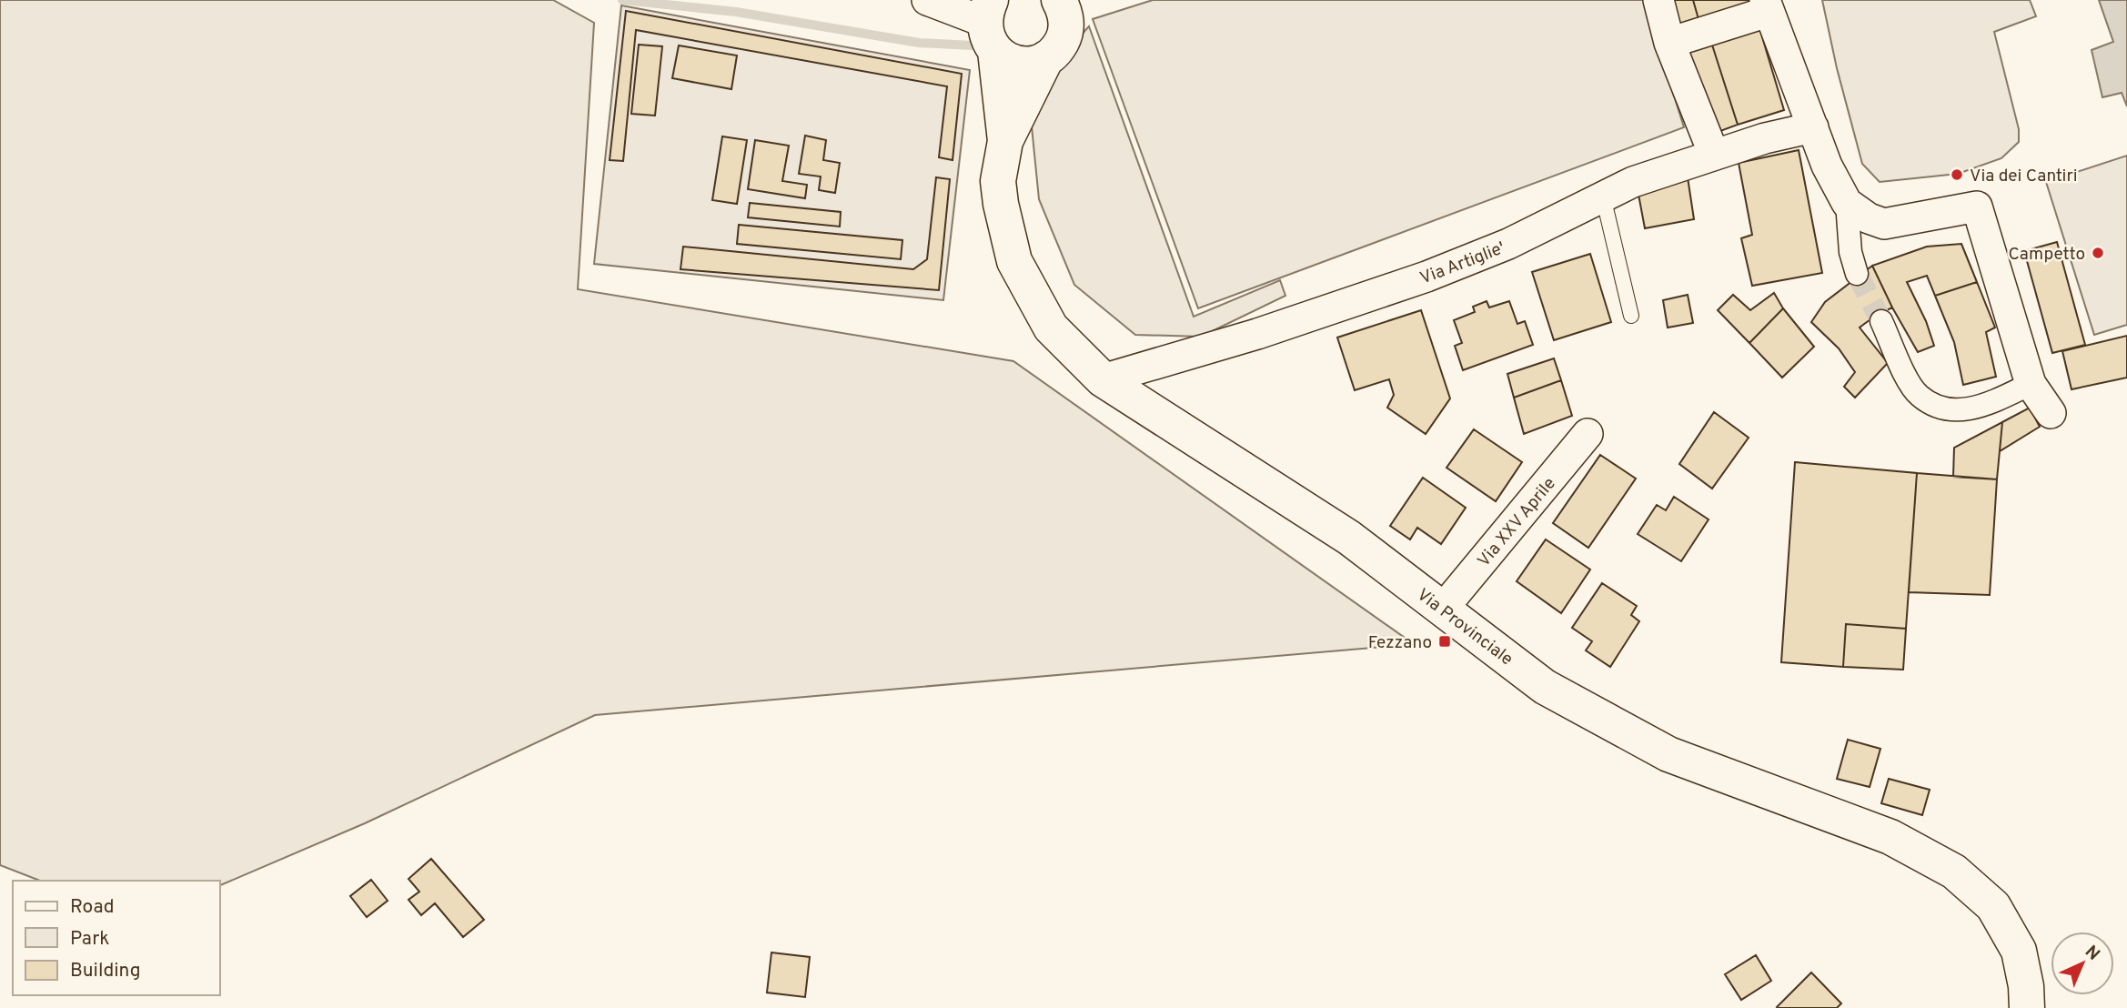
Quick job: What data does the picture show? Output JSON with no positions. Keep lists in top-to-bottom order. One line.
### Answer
{"streets":{"main road":["Via Provinciale"],"street":["Via Artiglie'","Via XXV Aprile"]},"crossings":[["Via Artiglie'","Via Provinciale"],["Via XXV Aprile","Via Provinciale"]],"places":{"other":["Via dei Cantiri","Campetto"],"transit":["Fezzano"]},"legend":["Road","Park","Building"],"north":"top right"}
